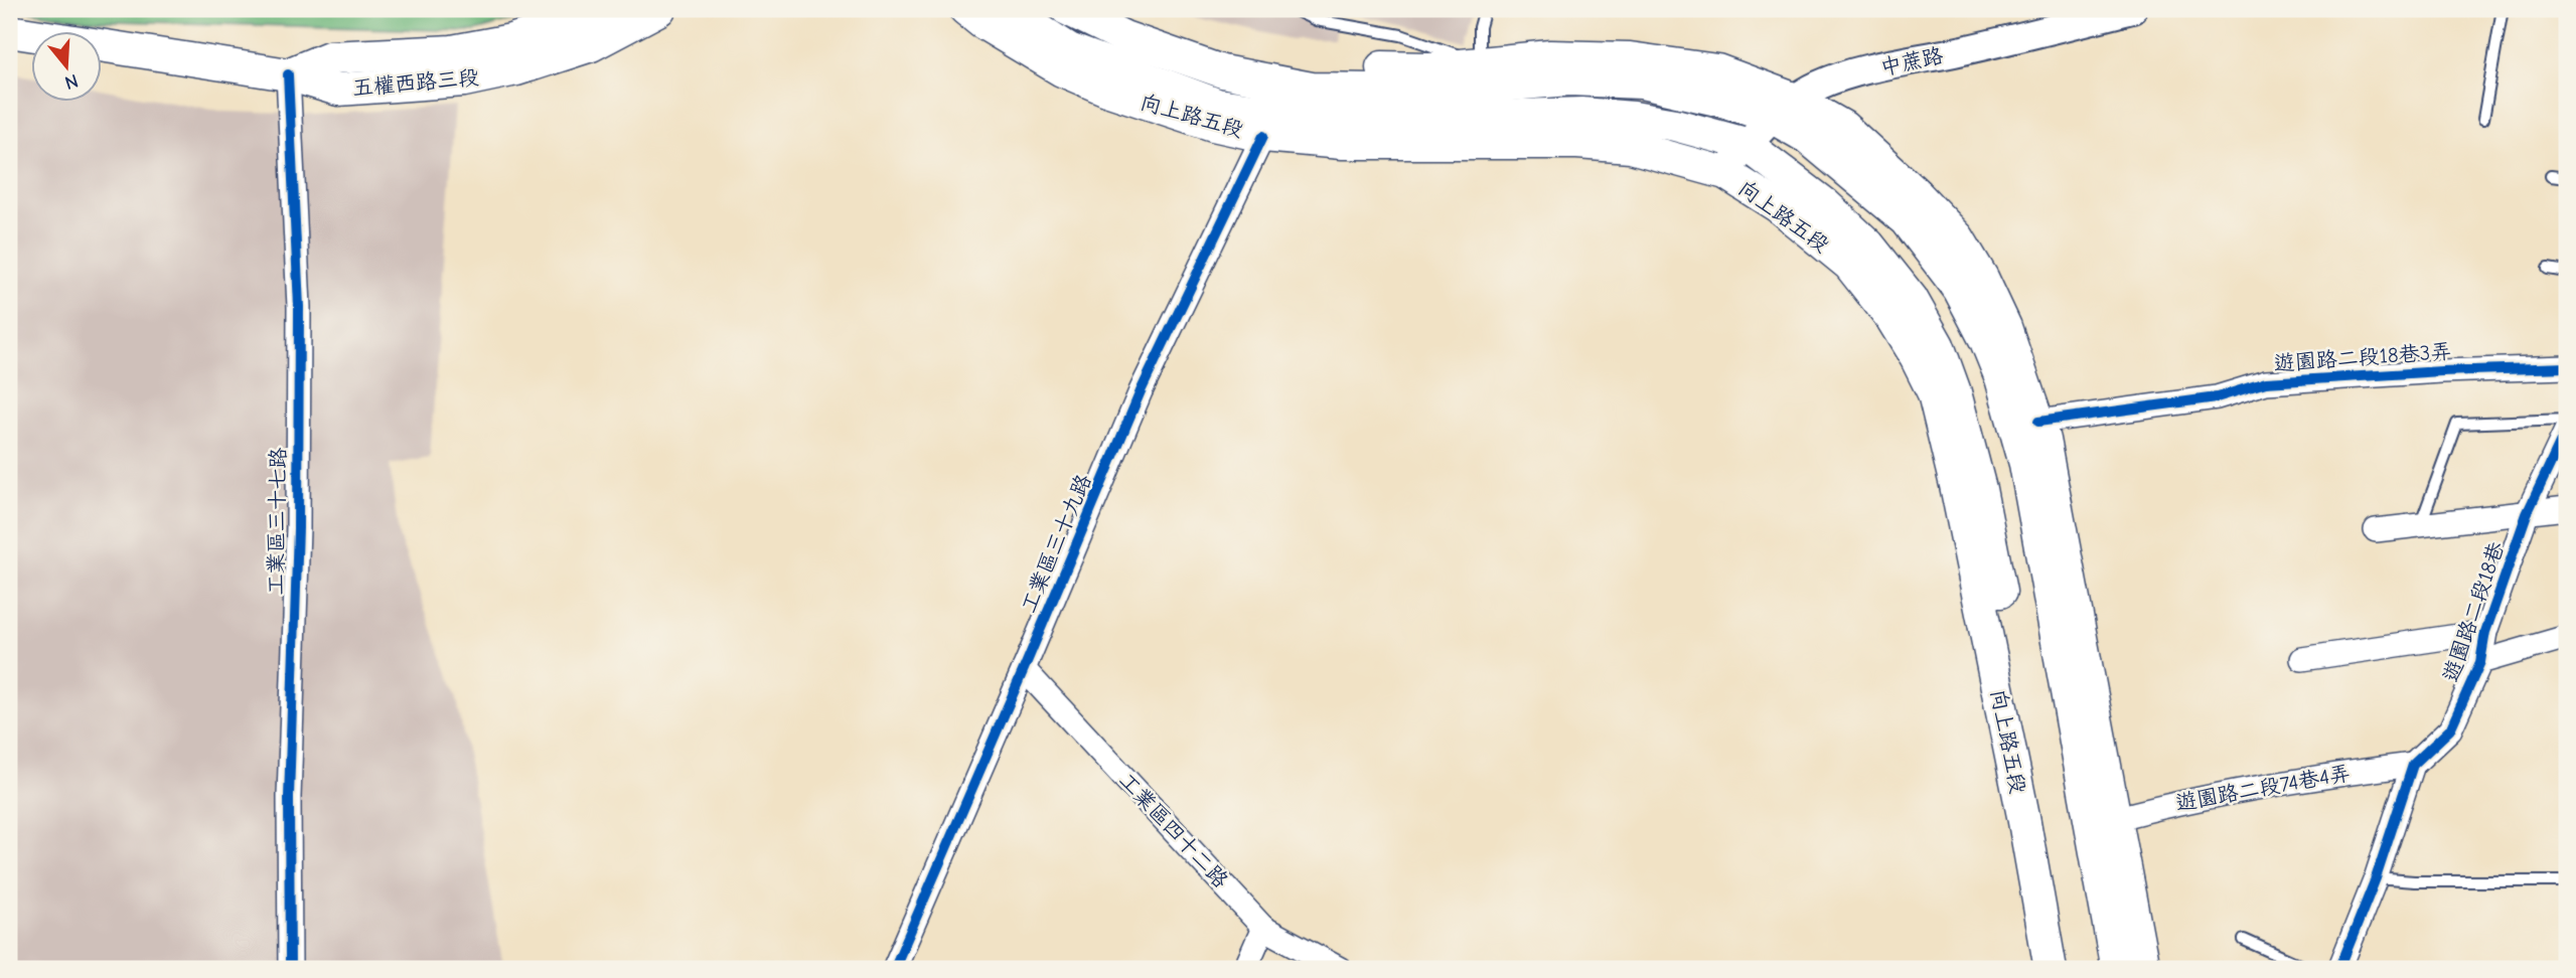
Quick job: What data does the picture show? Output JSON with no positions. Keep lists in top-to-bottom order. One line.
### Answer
{"streets":{"main road":["五權西路三段","向上路五段"],"street":["中蔗路","遊園路二段18巷3弄","工業區三十七路","工業區三十九路","遊園路二段18巷","遊園路二段74巷4弄","工業區四十二路"]},"crossings":[["中蔗路","向上路五段"],["五權西路三段","工業區三十七路"],["向上路五段","工業區三十九路"],["工業區三十九路","工業區四十二路"],["遊園路二段18巷","遊園路二段74巷4弄"]],"north":"bottom"}
